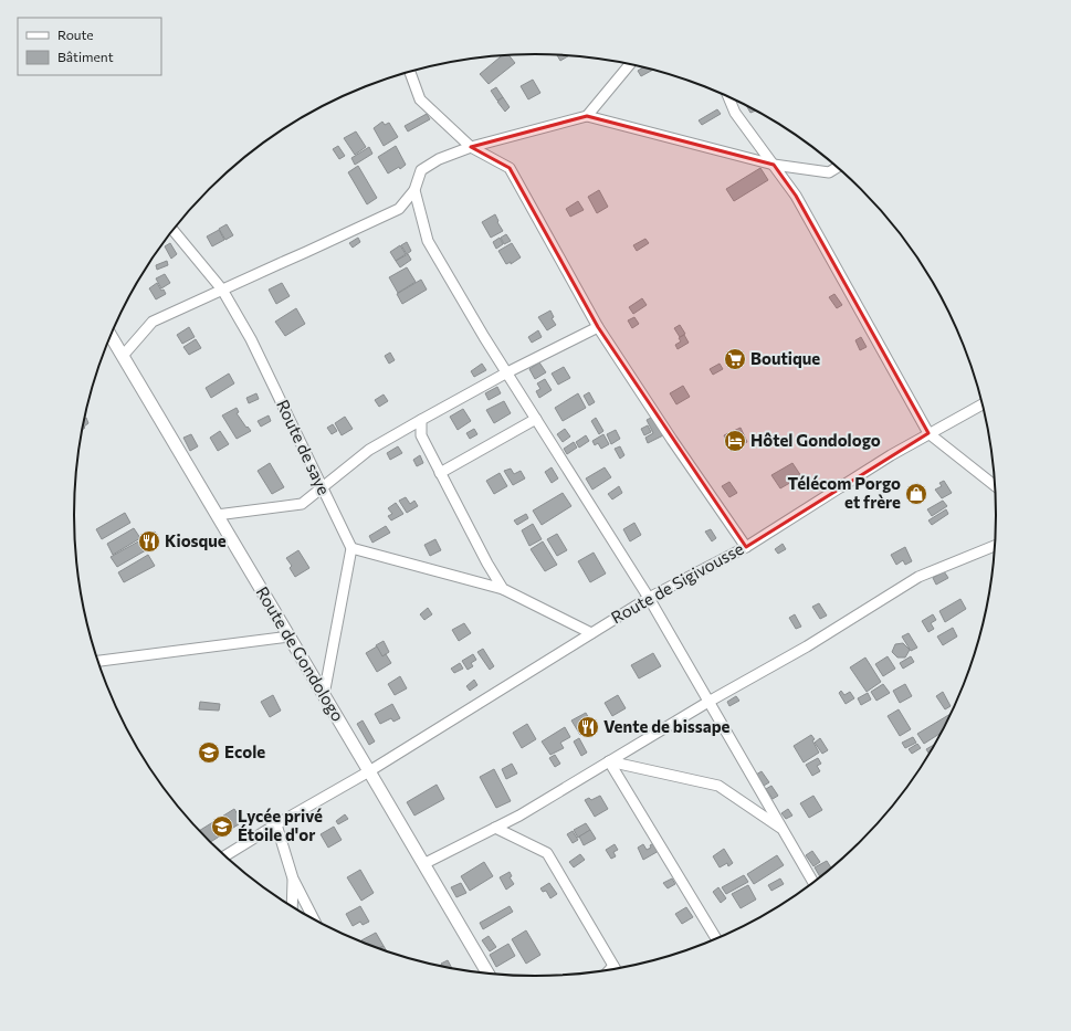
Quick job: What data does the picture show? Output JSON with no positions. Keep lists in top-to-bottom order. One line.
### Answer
{"streets":{"street":["Route de saye","Route de Sigivousse","Route de Gondologo"]},"crossings":[["Route de Sigivousse","Route de Gondologo"]],"places":{"supermarket":["Boutique"],"hotel":["Hôtel Gondologo"],"shop":["Télécom Porgo et frère"],"restaurant":["Kiosque","Vente de bissape"],"school or university":["Ecole","Lycée privé Étoile d'or"]},"legend":["Route","Bâtiment"]}
